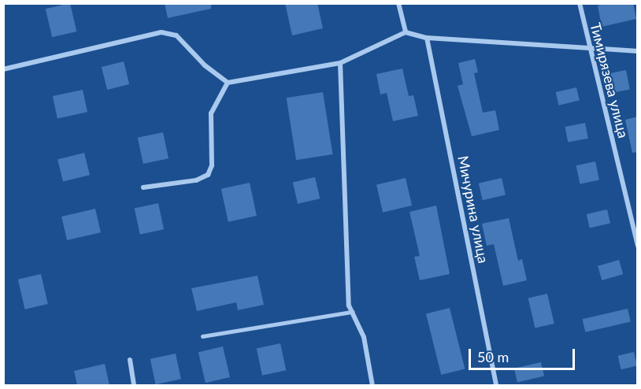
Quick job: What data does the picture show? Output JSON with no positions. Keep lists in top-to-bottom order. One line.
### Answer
{"streets":{"street":["Тимирязева улица","Мичурина улица"]},"scale_bar":"50 m"}
